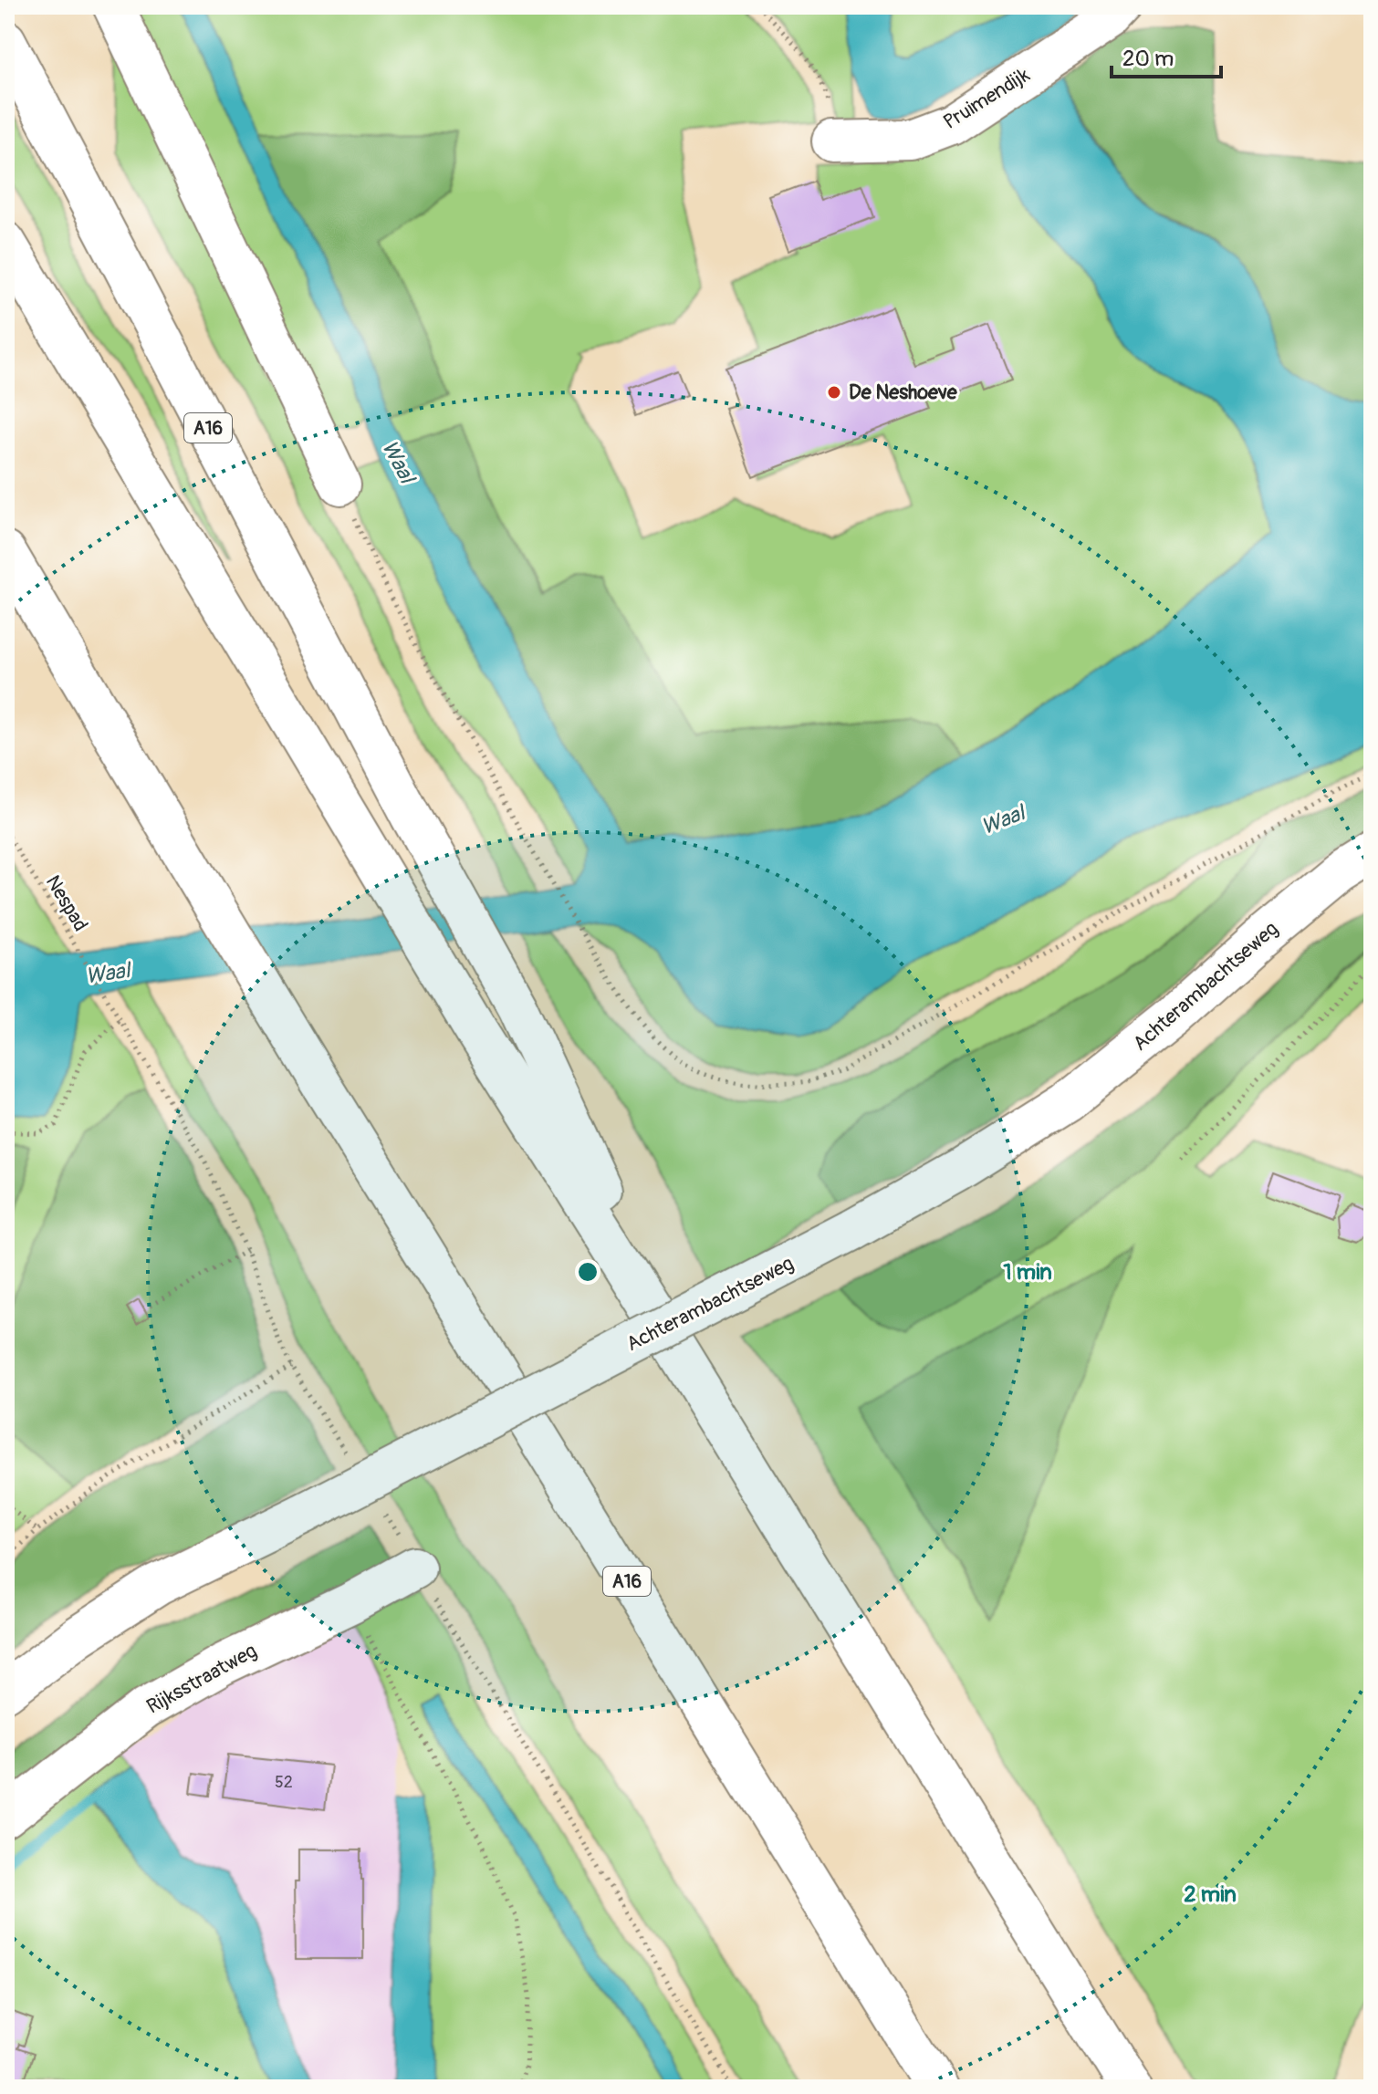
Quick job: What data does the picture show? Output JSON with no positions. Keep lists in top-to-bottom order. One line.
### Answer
{"streets":{"main road":["Pruimendijk","A16","Achterambachtseweg","Rijksstraatweg"],"path":["Nespad"]},"water":["Waal"],"places":["De Neshoeve"],"house_numbers":["52"],"scale_bar":"20 m","rings":["1 min","2 min"]}
